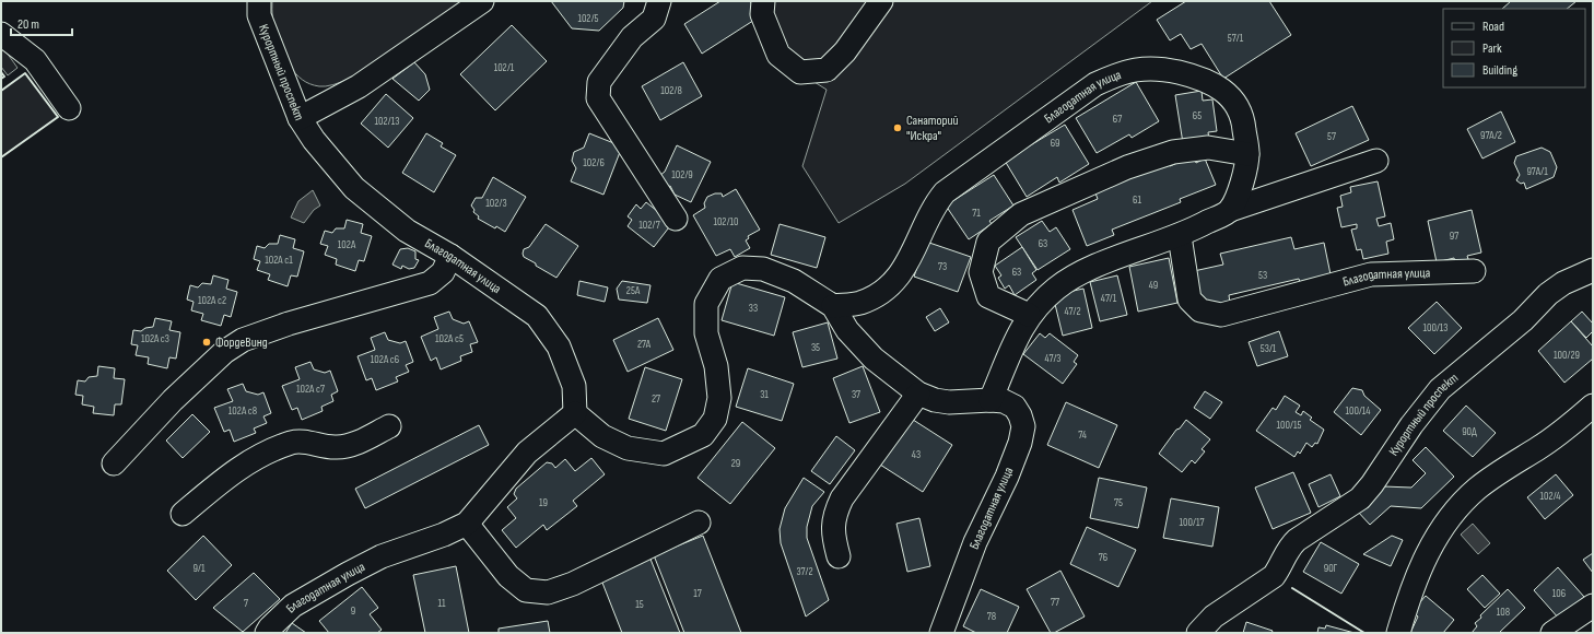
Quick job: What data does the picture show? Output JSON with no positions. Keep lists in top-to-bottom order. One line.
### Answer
{"streets":{"street":["Курортный проспект","Благодатная улица"]},"crossings":[["Курортный проспект","Благодатная улица"]],"places":["Санаторий \"Искра\"","ФордеВинд"],"house_numbers":["102/5","57/1","102/1","102/8","65","67","102/13","97А/2","57","69","102/6","97А/1","102/9","61","102/3","71","102/10","102/7","97","63","102А","102А с1","73","63","53","49","25А","47/1","102А с2","33","47/2","100/13","102А с3","102А с5","27А","35","53/1","100/29","47/3","102А с6","102А с7","31","37","27","102А с8","100/14","100/15","90Д","74","43","29","102/4","19","75","100/17","76","9/1","90Г","37/2","17","106","77","7","11","15","9","108","78"],"legend":["Road","Park","Building"],"scale_bar":"20 m"}
